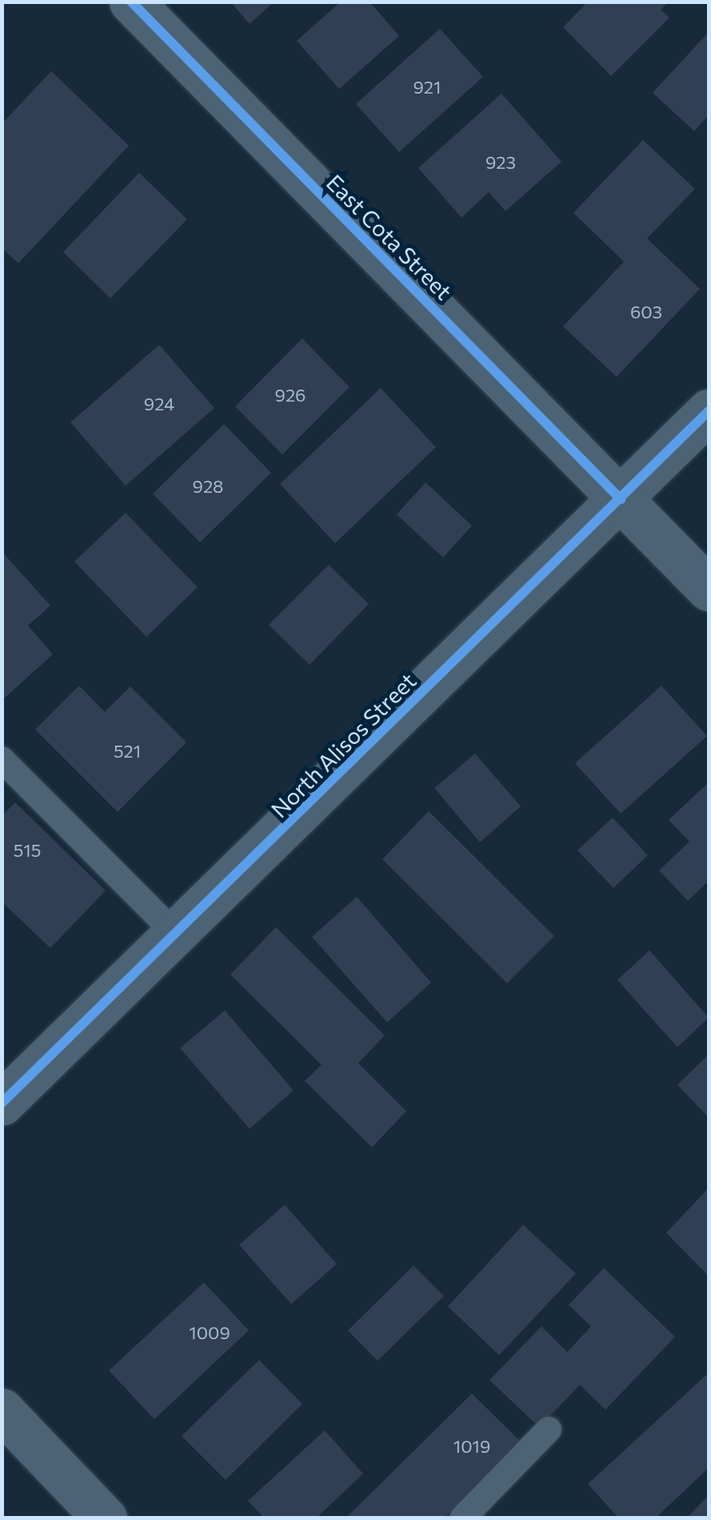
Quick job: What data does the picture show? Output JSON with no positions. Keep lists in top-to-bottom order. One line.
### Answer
{"streets":{"street":["East Cota Street","North Alisos Street"]},"crossings":[["East Cota Street","North Alisos Street"]],"house_numbers":["921","923","603","926","924","928","521","515","1009","1019"]}
